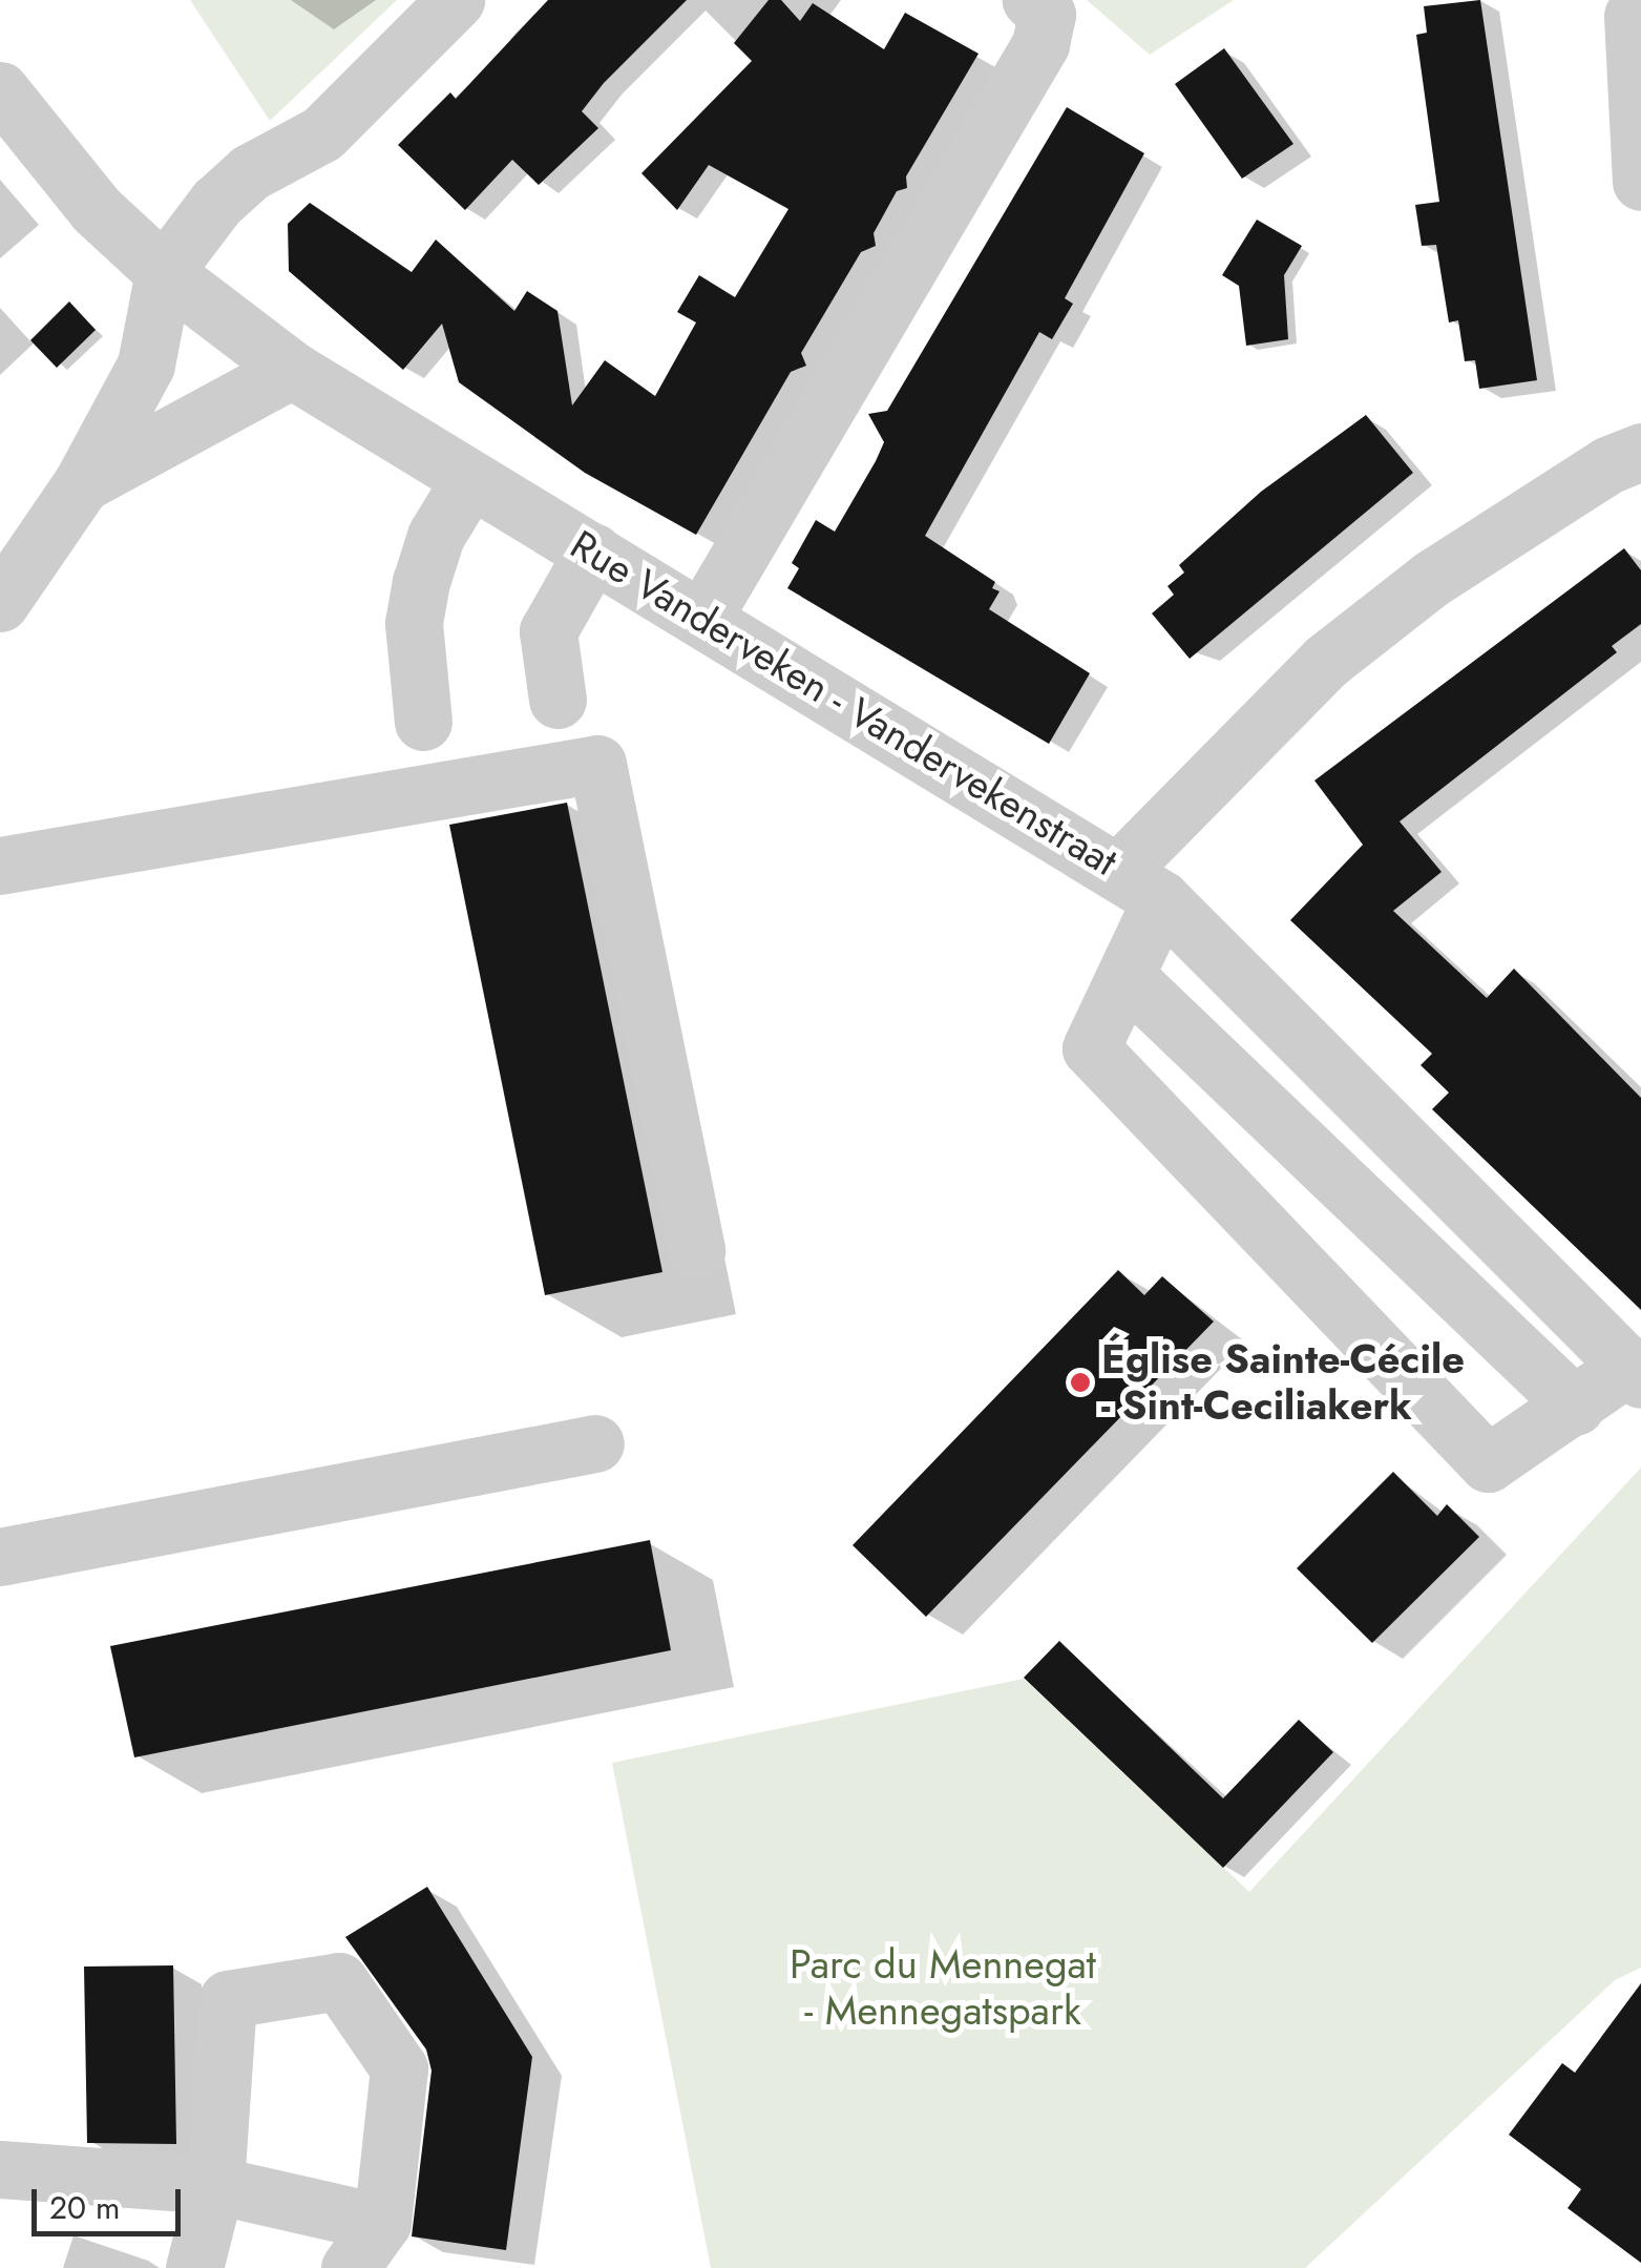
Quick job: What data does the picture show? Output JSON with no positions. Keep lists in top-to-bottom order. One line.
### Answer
{"streets":{"street":["Rue Vanderveken - Vandervekenstraat"]},"parks":["Parc du Mennegat - Mennegatspark"],"places":["Église Sainte-Cécile - Sint-Ceciliakerk"],"scale_bar":"20 m"}
